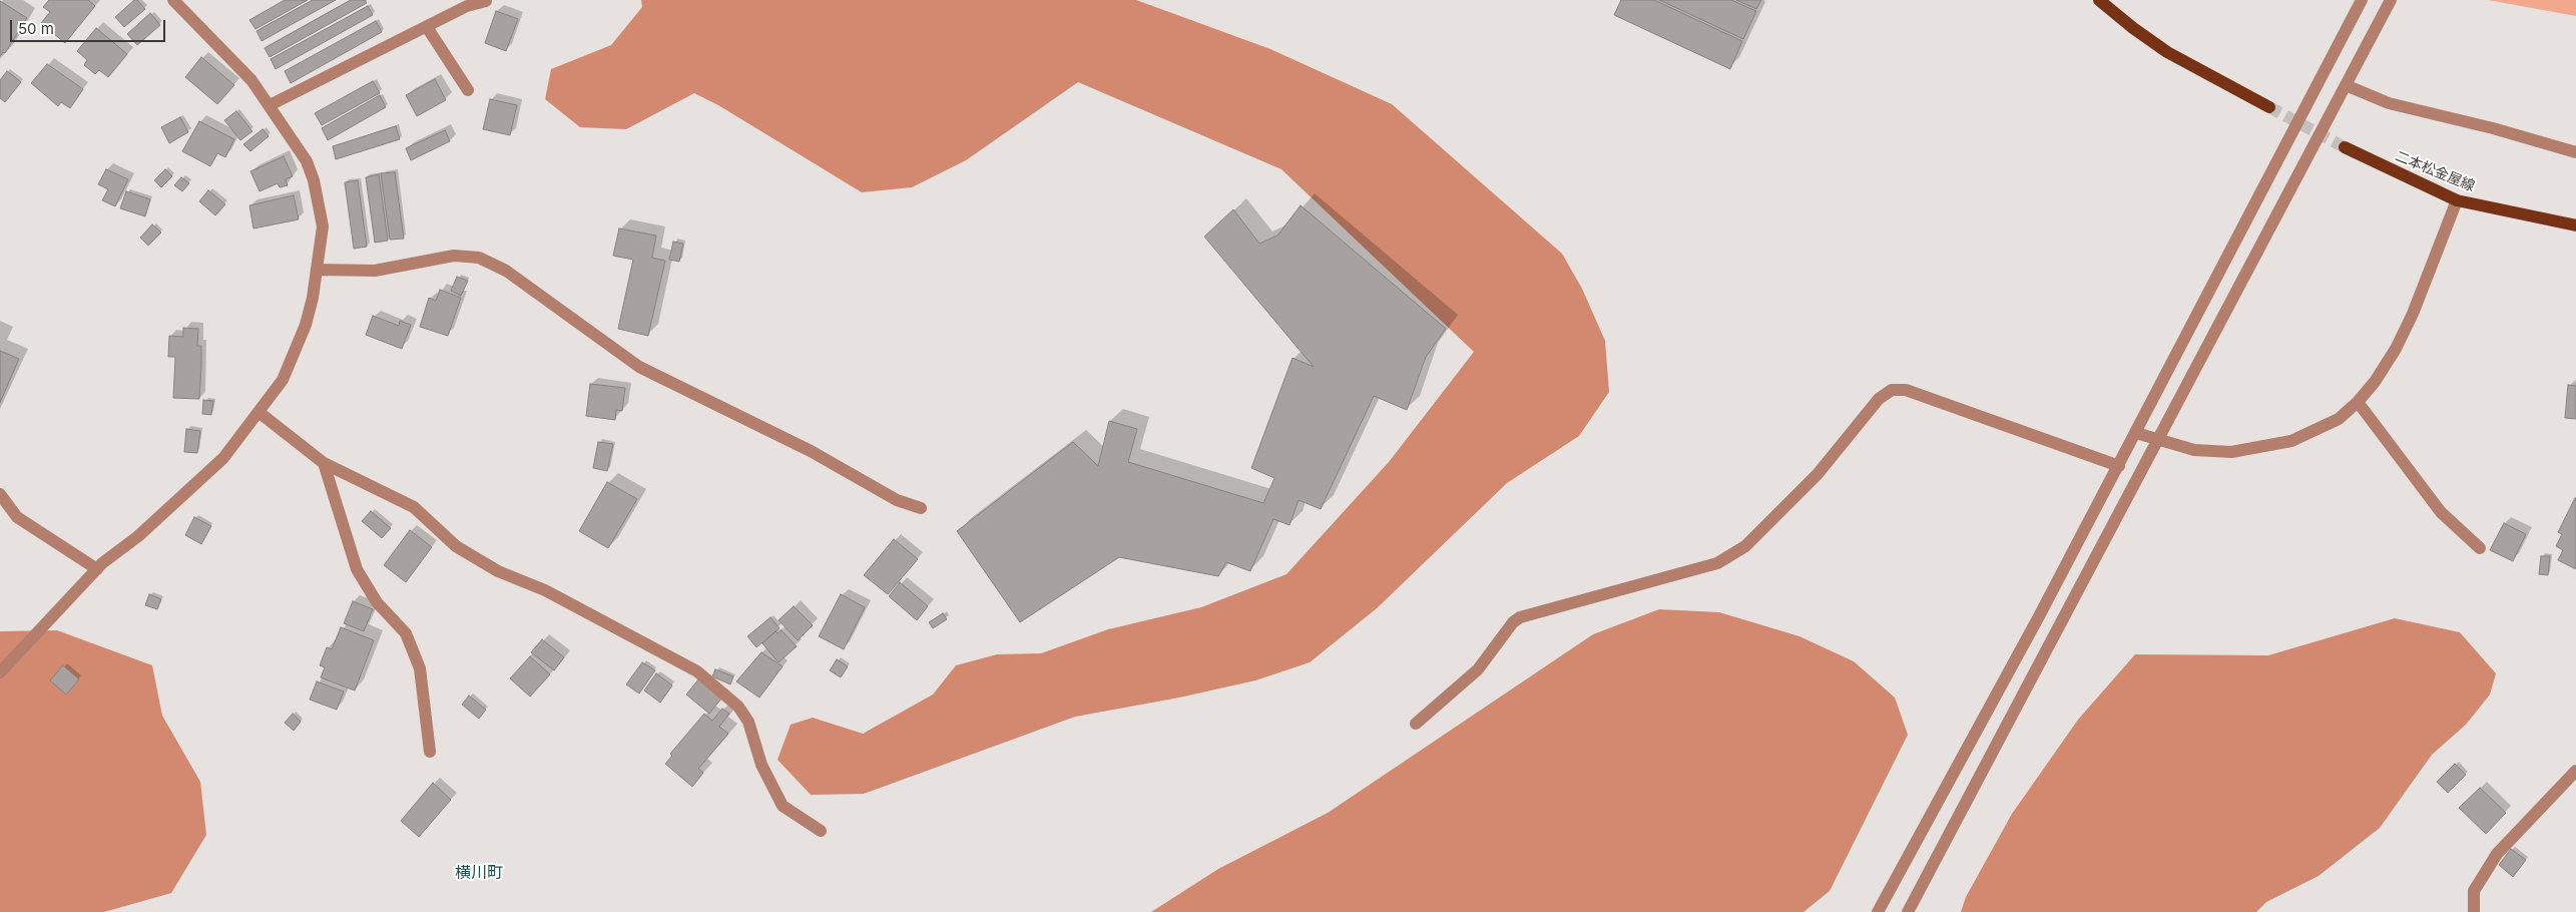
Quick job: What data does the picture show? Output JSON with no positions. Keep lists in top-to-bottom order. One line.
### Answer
{"streets":{"main road":["二本松金屋線"]},"districts":["横川町"],"scale_bar":"50 m"}
